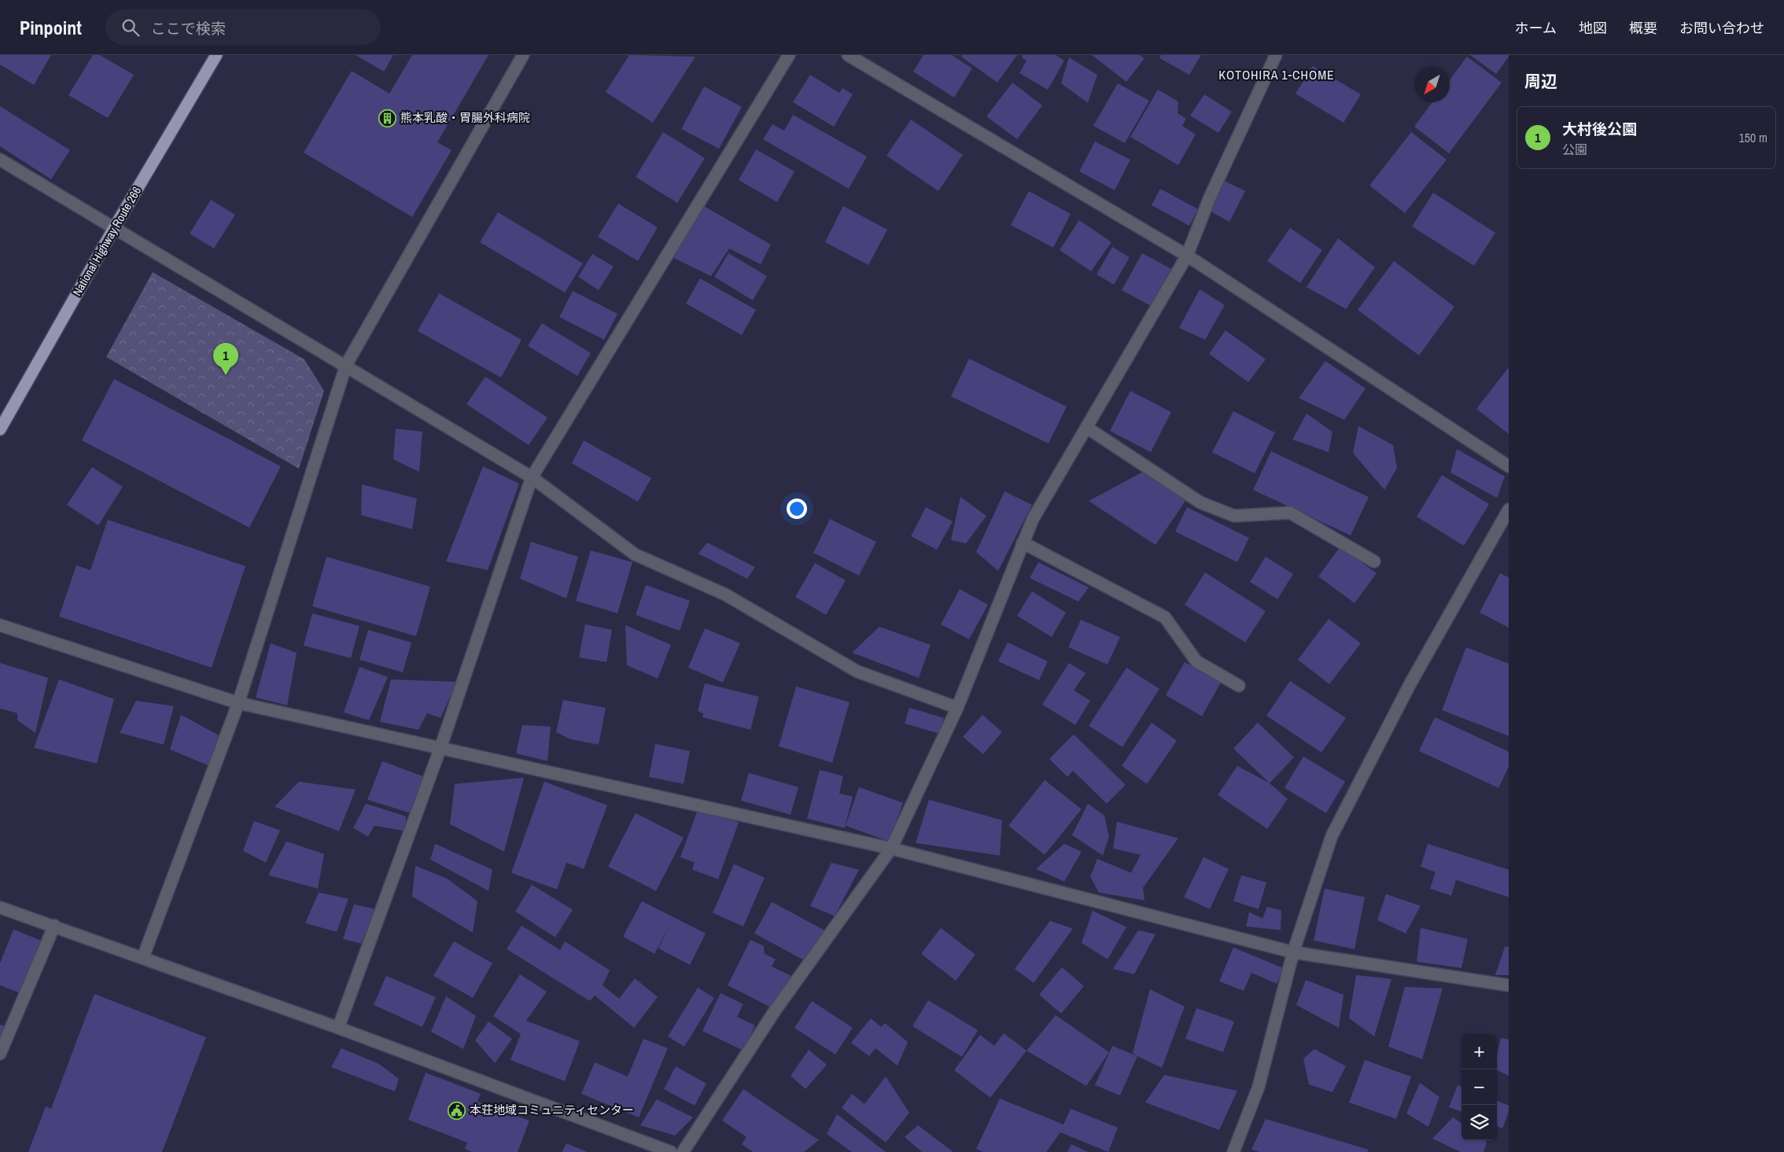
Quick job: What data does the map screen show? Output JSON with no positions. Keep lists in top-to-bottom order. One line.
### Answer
{"streets":{"highway":["National Highway Route 266"]},"districts":["KOTOHIRA 1-CHOME"],"places":{"building":["熊本乳酸・胃腸外科病院"],"public building":["本荘地域コミュニティセンター"]},"north":"bottom left","page":{"header":"Pinpoint","search":"ここで検索","nav":["ホーム","地図","概要","お問い合わせ"],"heading":"周辺","list":[{"mark":"1","name":"大村後公園","note":"公園","value":"150 m"}],"pins":"1","map_buttons":["+","−"]}}
